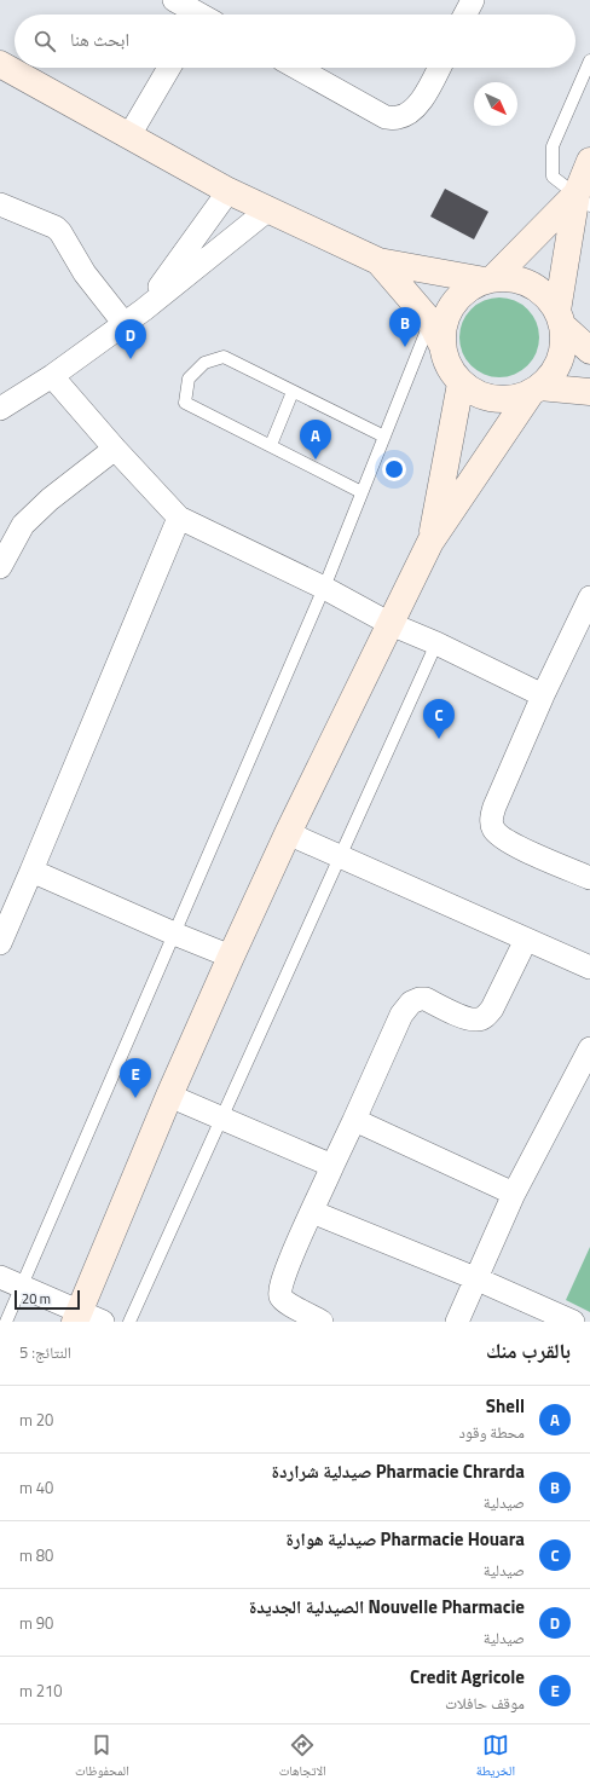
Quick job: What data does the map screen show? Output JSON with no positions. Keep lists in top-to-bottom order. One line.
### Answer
{"scale_bar":"20 m","north":"bottom right","page":{"search":"ابحث هنا","pins":["B","D","A","C","E"],"scale":"20 m","heading":["بالقرب منك","النتائج: 5"],"list":[{"mark":"A","name":"Shell","note":"محطة وقود","value":"20 m"},{"mark":"B","name":"Pharmacie Chrarda صيدلية شراردة","note":"صيدلية","value":"40 m"},{"mark":"C","name":"Pharmacie Houara صيدلية هوارة","note":"صيدلية","value":"80 m"},{"mark":"D","name":"Nouvelle Pharmacie الصيدلية الجديدة","note":"صيدلية","value":"90 m"},{"mark":"E","name":"Credit Agricole","note":"موقف حافلات","value":"210 m"}],"nav":["الخريطة","الاتجاهات","المحفوظات"]}}
